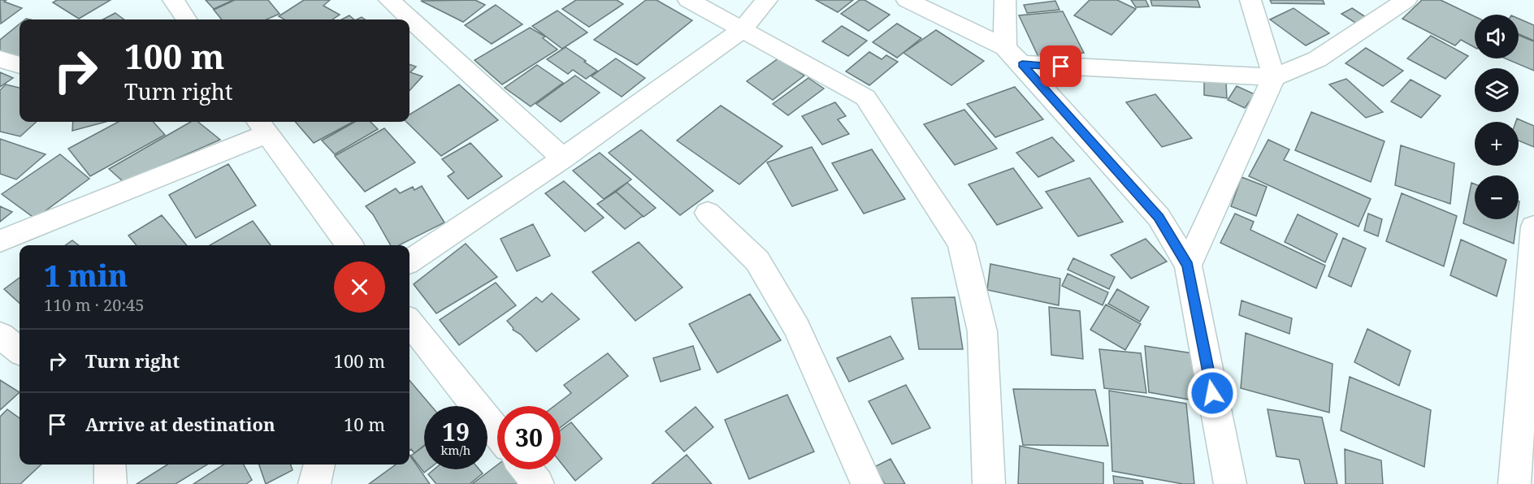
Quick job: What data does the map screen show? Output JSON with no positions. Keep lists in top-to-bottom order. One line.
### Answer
{"page":{"map_buttons":["+","−"],"turn":["100 m","Turn right"],"heading":["1 min","110 m · 20:45"],"list":[{"name":"Turn right","value":"100 m"},{"name":"Arrive at destination","value":"10 m"}],"speed":"19 km/h","limit":"30"}}
